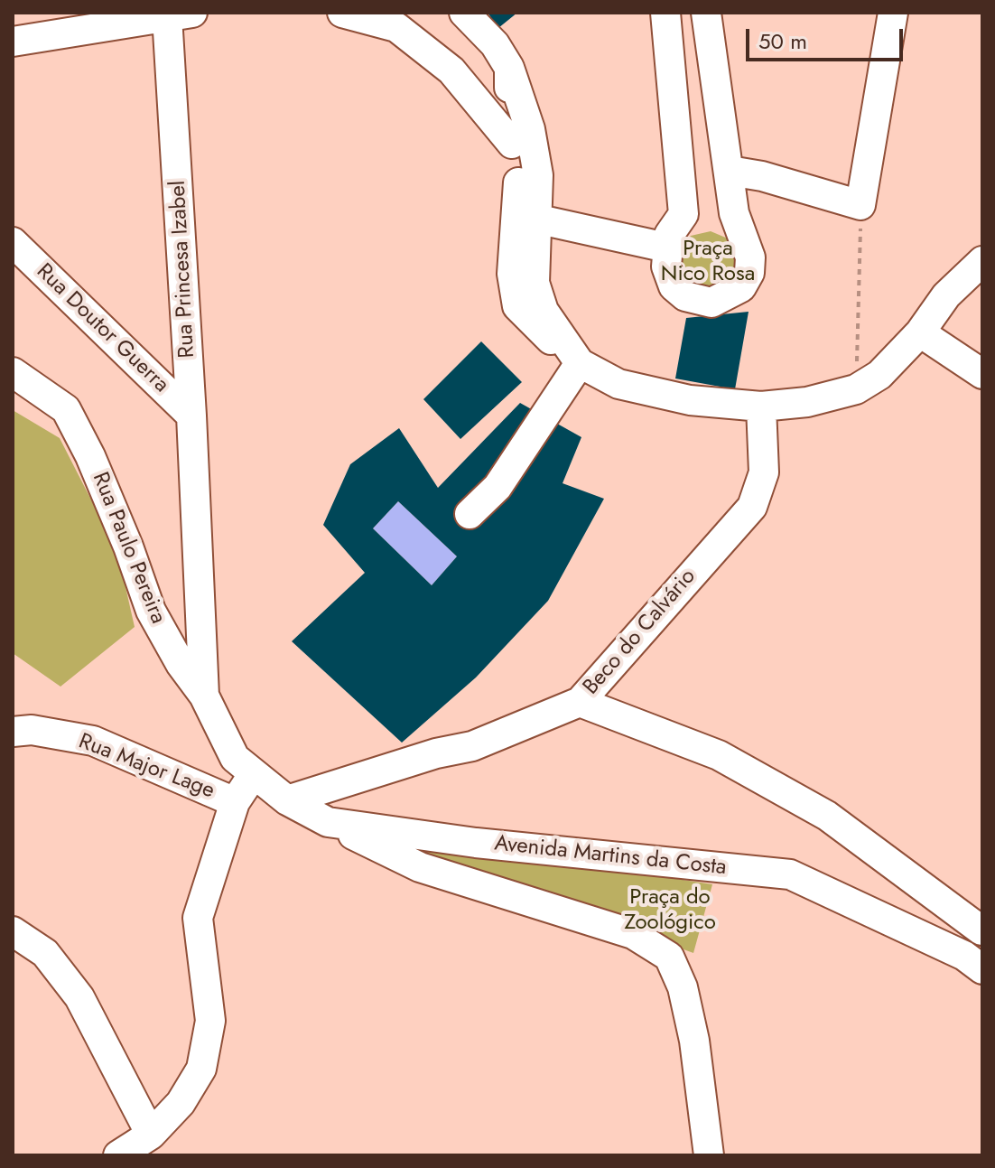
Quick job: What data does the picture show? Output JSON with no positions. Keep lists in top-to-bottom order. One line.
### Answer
{"streets":{"street":["Rua Princesa Izabel","Rua Doutor Guerra","Rua Paulo Pereira","Beco do Calvário","Rua Major Lage","Avenida Martins da Costa"]},"crossings":[["Rua Princesa Izabel","Rua Doutor Guerra"],["Rua Princesa Izabel","Rua Paulo Pereira"],["Rua Paulo Pereira","Avenida Martins da Costa"],["Beco do Calvário","Avenida Martins da Costa"]],"parks":["Praça Nico Rosa","Praça do Zoológico"],"scale_bar":"50 m"}
